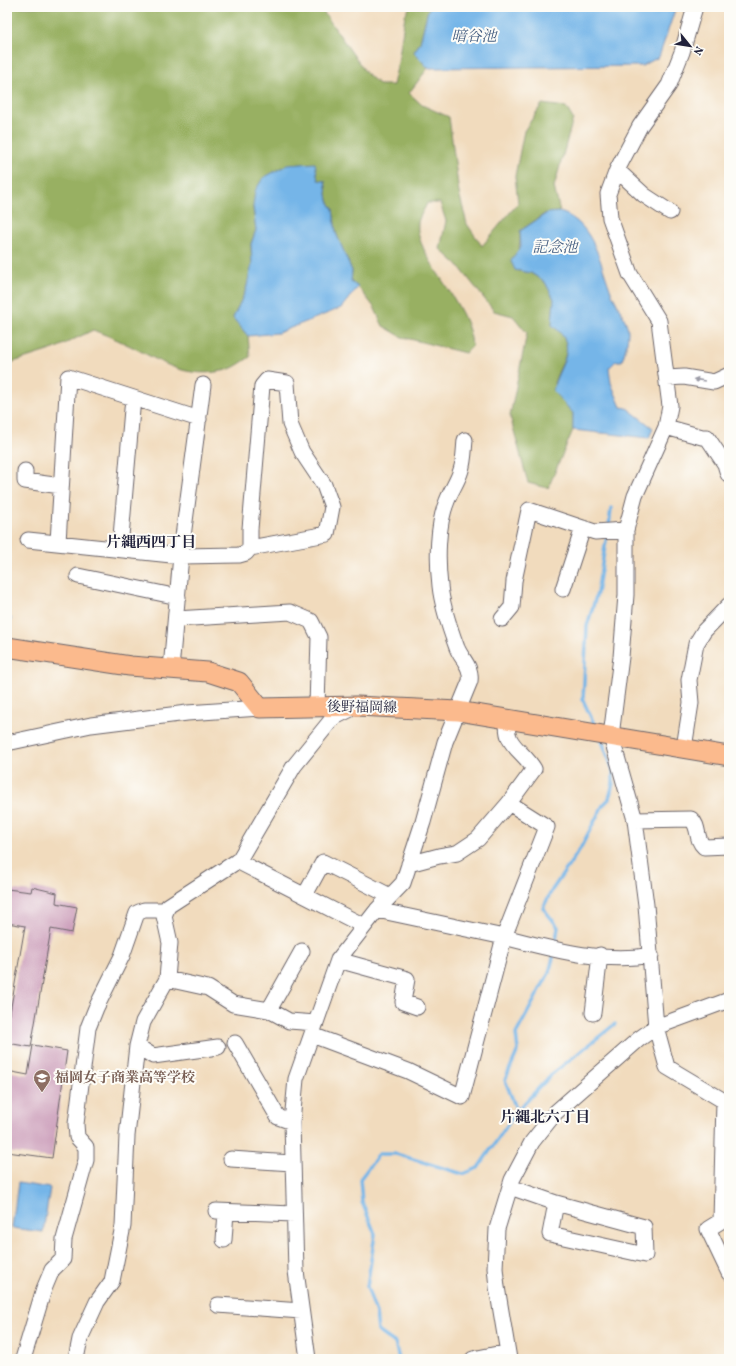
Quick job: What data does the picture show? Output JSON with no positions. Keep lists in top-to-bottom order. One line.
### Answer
{"streets":{"main road":["後野福岡線"]},"districts":["片縄西四丁目","片縄北六丁目"],"water":["暗谷池","記念池"],"places":{"school or university":["福岡女子商業高等学校"]},"north":"bottom right"}
